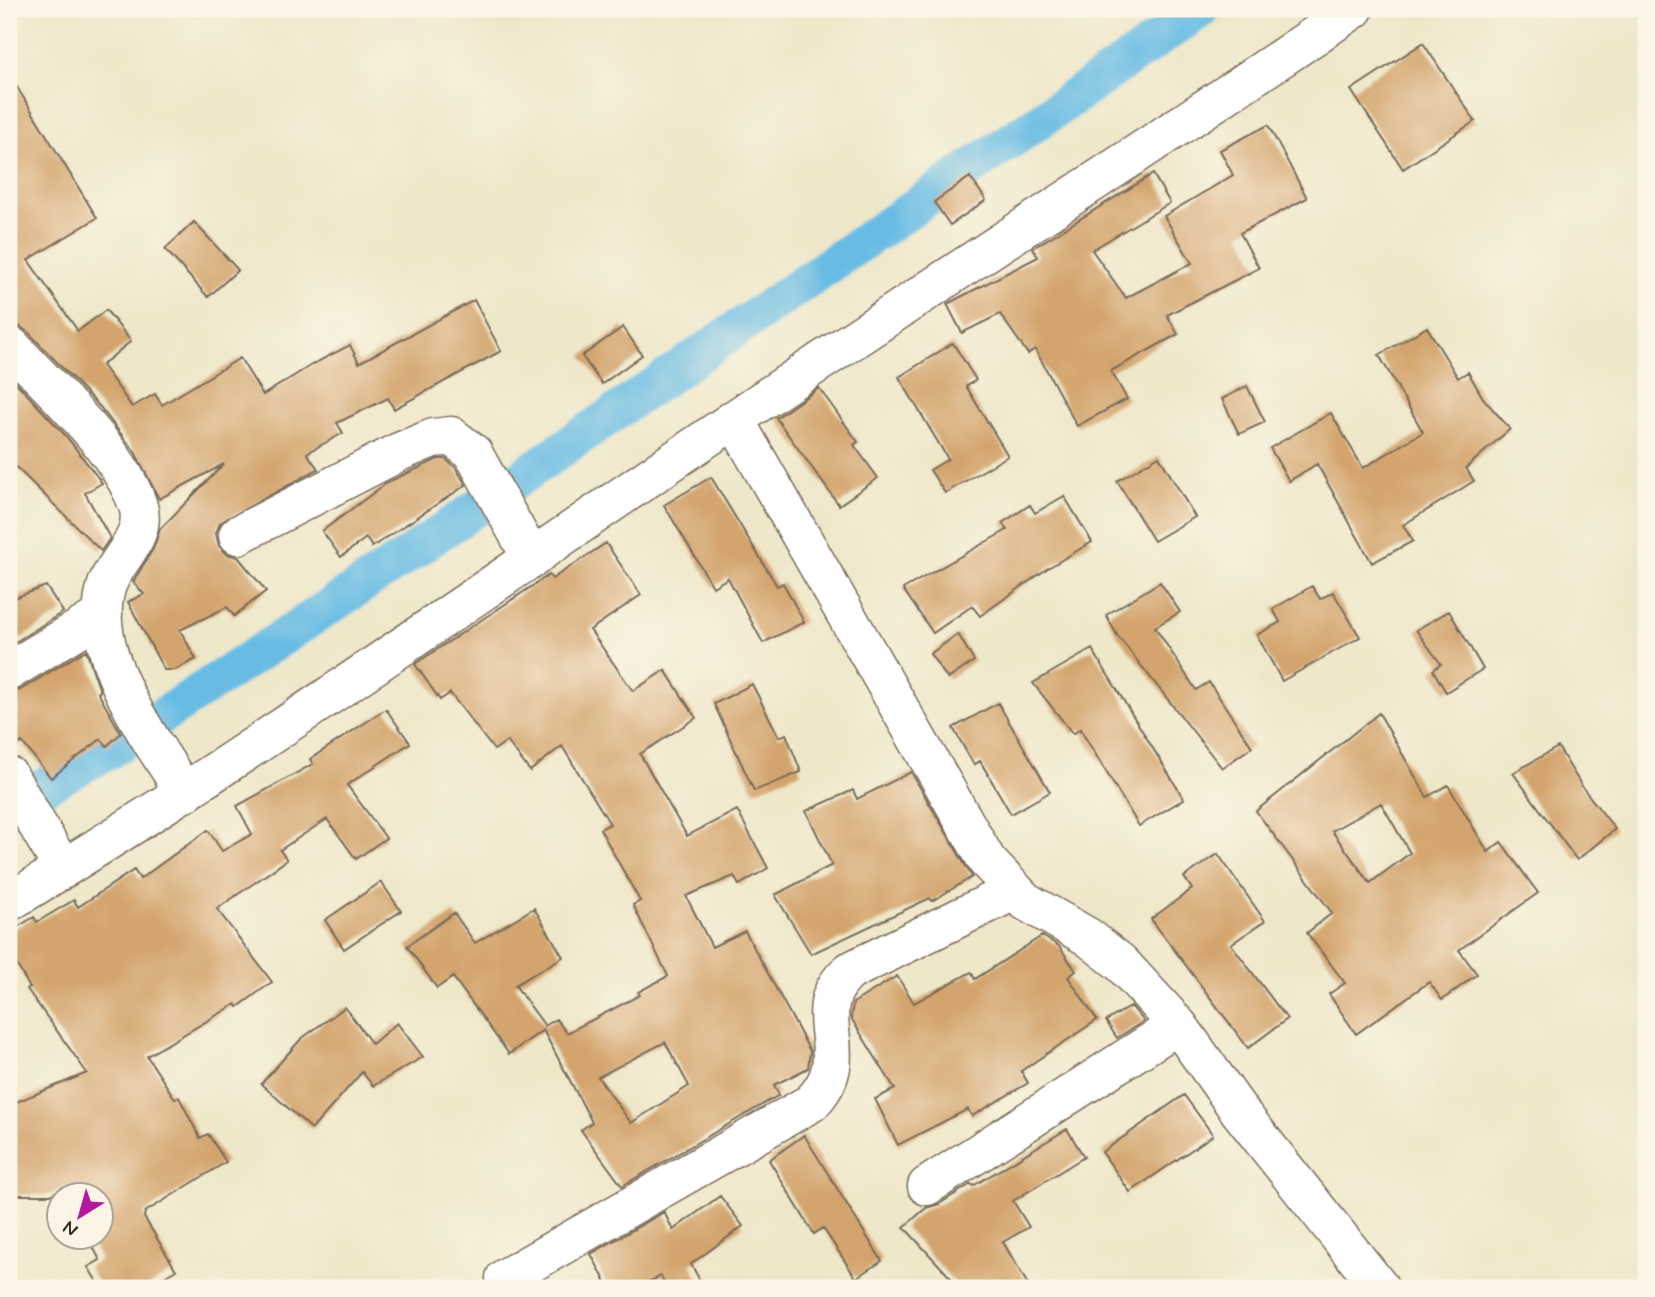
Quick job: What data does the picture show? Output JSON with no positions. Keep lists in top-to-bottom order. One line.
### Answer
{"north":"bottom left"}
